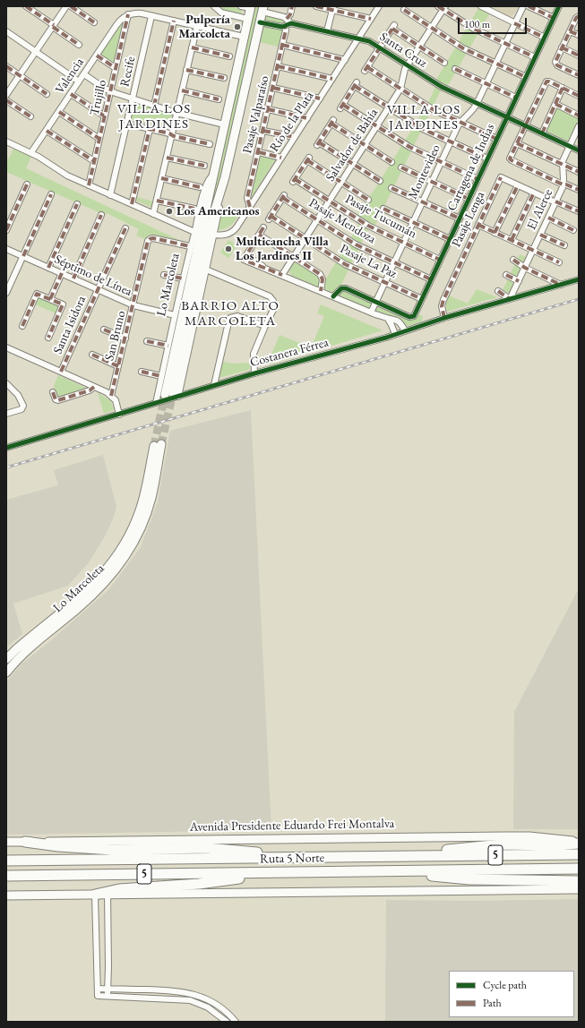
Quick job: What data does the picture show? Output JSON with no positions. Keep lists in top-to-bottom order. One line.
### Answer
{"streets":{"highway":["5","Ruta 5 Norte"],"main road":["Lo Marcoleta","Avenida Presidente Eduardo Frei Montalva"],"street":["Santa Cruz","Recife","Valencia","Trujillo","Pasaje Valparaíso","Río de la Plata","Salvador de Bahía","Cartagena de Indias","Montevideo","El Alerce","Pasaje Tucumán","Pasaje Lenga","Pasaje Mendoza","Pasaje La Paz","Séptimo de Línea","Santa Isidora","San Bruno","Costanera Férrea"]},"crossings":[["Santa Cruz","Río de la Plata"],["Santa Cruz","Salvador de Bahía"],["Santa Cruz","Cartagena de Indias"],["Santa Cruz","Montevideo"],["Santa Cruz","El Alerce"],["Valencia","Trujillo"],["Pasaje Valparaíso","Río de la Plata"],["Salvador de Bahía","Pasaje Tucumán"],["Salvador de Bahía","Pasaje Mendoza"],["Salvador de Bahía","Pasaje La Paz"],["Cartagena de Indias","Montevideo"],["Cartagena de Indias","Pasaje Tucumán"],["Cartagena de Indias","Pasaje Mendoza"],["Cartagena de Indias","Pasaje La Paz"],["Montevideo","Pasaje Tucumán"],["Montevideo","Pasaje Mendoza"],["Montevideo","Pasaje La Paz"],["El Alerce","Costanera Férrea"],["Pasaje Lenga","Costanera Férrea"],["Pasaje Mendoza","Pasaje La Paz"],["Séptimo de Línea","Lo Marcoleta"],["Séptimo de Línea","Santa Isidora"],["Séptimo de Línea","San Bruno"],["Lo Marcoleta","San Bruno"],["Lo Marcoleta","Costanera Férrea"]],"districts":["VILLA LOS JARDINES","VILLA LOS JARDINES","BARRIO ALTO MARCOLETA"],"places":["Pulpería Marcoleta","Los Americanos","Multicancha Villa Los Jardines II"],"legend":["Cycle path","Path"],"scale_bar":"100 m"}
